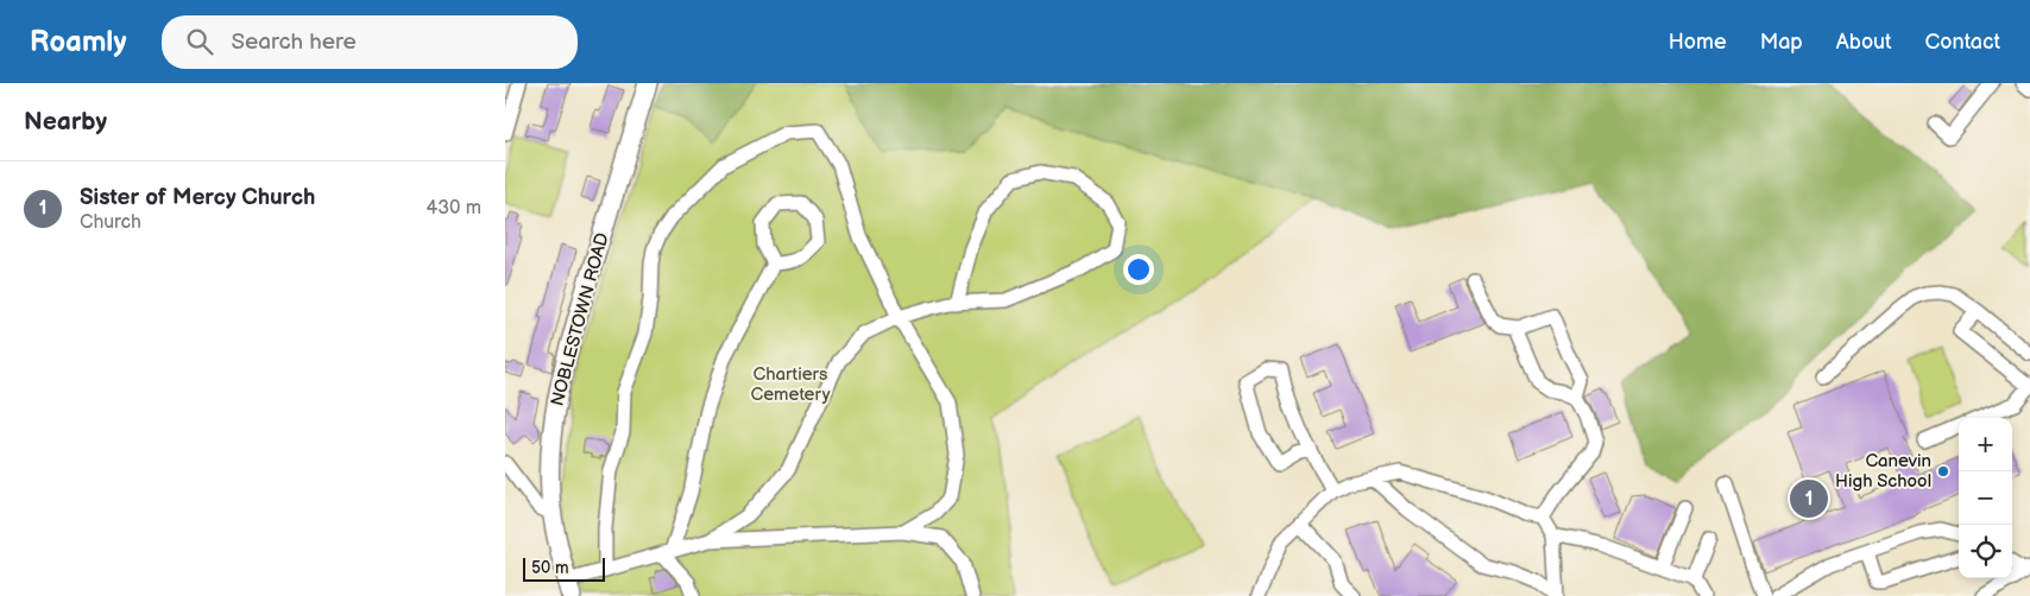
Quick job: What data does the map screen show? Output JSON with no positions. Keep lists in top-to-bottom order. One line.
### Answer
{"streets":{"main road":["NOBLESTOWN ROAD"]},"parks":["Chartiers Cemetery"],"places":["Canevin High School"],"scale_bar":"50 m","page":{"header":"Roamly","search":"Search here","nav":["Home","Map","About","Contact"],"heading":"Nearby","list":[{"mark":"1","name":"Sister of Mercy Church","note":"Church","value":"430 m"}],"map_buttons":["+","−"],"pins":"1","scale":"50 m"}}
